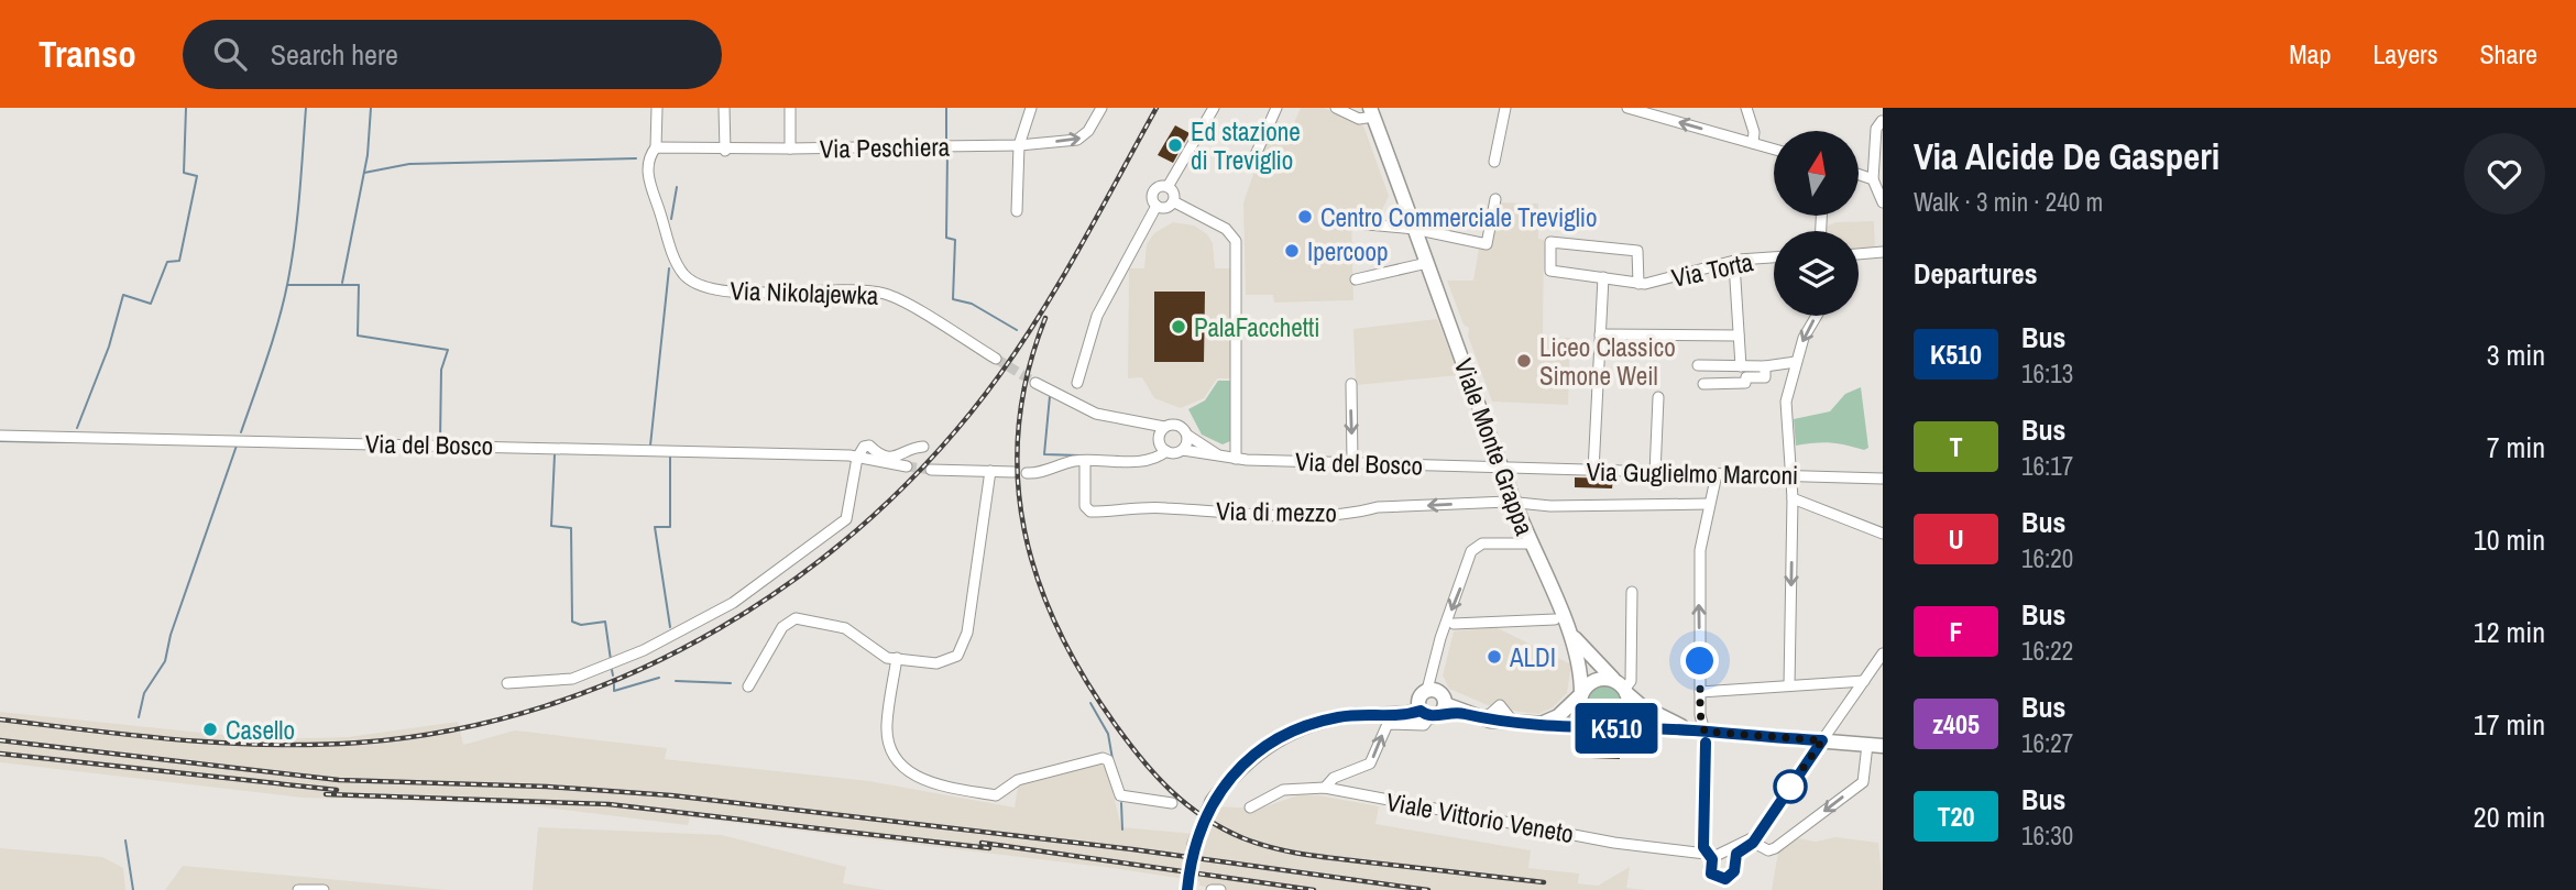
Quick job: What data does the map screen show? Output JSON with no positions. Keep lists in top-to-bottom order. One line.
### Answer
{"streets":{"main road":["Viale Monte Grappa"],"street":["Via Peschiera","Via Torta","Via Nikolajewka","Via del Bosco","Via Guglielmo Marconi","Via di mezzo","Viale Vittorio Veneto"]},"crossings":[["Via Peschiera","Via Nikolajewka"],["Via del Bosco","Viale Monte Grappa"],["Via del Bosco","Via Guglielmo Marconi"],["Viale Monte Grappa","Via Guglielmo Marconi"],["Viale Monte Grappa","Via di mezzo"]],"one_way":["Via di mezzo"],"places":["Ed stazione di Treviglio","Centro Commerciale Treviglio","Ipercoop","PalaFacchetti","Liceo Classico Simone Weil","ALDI","Casello"],"lines":["bus line K510"],"north":"top","page":{"header":"Transo","search":"Search here","nav":["Map","Layers","Share"],"on_map":"K510","heading":[["Via Alcide De Gasperi","Walk · 3 min · 240 m"],"Departures"],"list":[{"mark":"K510","name":"Bus","note":"16:13","value":"3 min"},{"mark":"T","name":"Bus","note":"16:17","value":"7 min"},{"mark":"U","name":"Bus","note":"16:20","value":"10 min"},{"mark":"F","name":"Bus","note":"16:22","value":"12 min"},{"mark":"z405","name":"Bus","note":"16:27","value":"17 min"},{"mark":"T20","name":"Bus","note":"16:30","value":"20 min"}]}}
